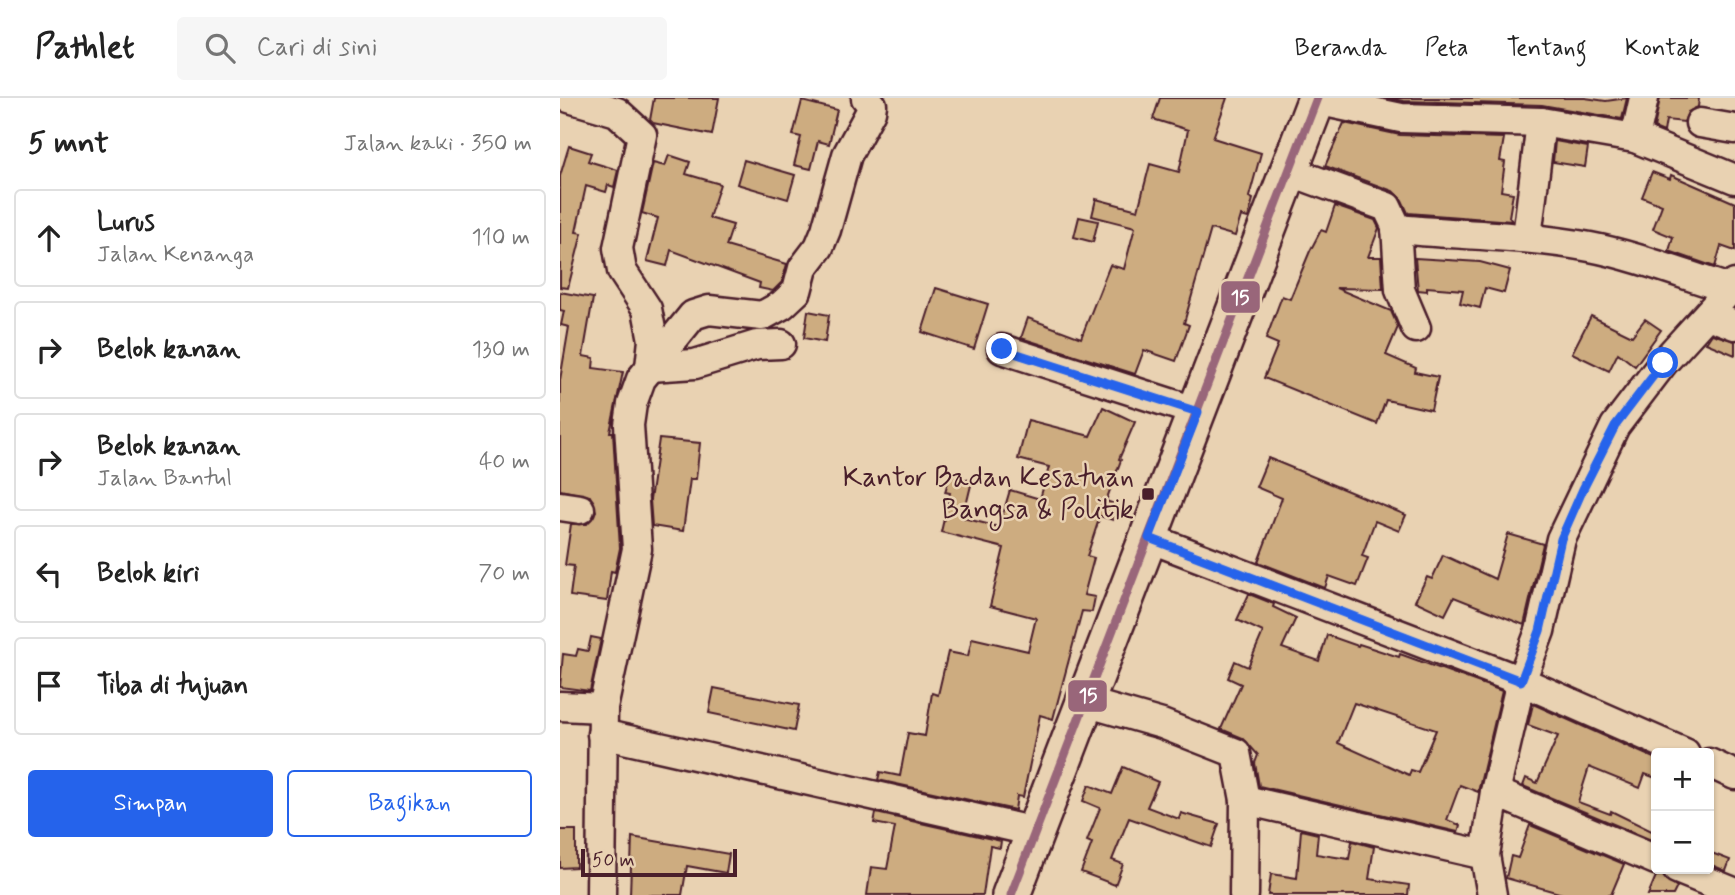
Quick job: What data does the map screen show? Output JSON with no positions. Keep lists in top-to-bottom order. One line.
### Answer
{"places":{"transit":["Kantor Badan Kesatuan Bangsa & Politik"]},"lines":["transit line 15"],"scale_bar":"50 m","page":{"header":"Pathlet","search":"Cari di sini","nav":["Beranda","Peta","Tentang","Kontak"],"heading":["5 mnt","Jalan kaki · 350 m"],"list":[["Lurus","Jalan Kenanga","110 m"],["Belok kanan","130 m"],["Belok kanan","Jalan Bantul","40 m"],["Belok kiri","70 m"],"Tiba di tujuan"],"map_buttons":["+","−"],"buttons":["Simpan","Bagikan"],"scale":"50 m"}}
